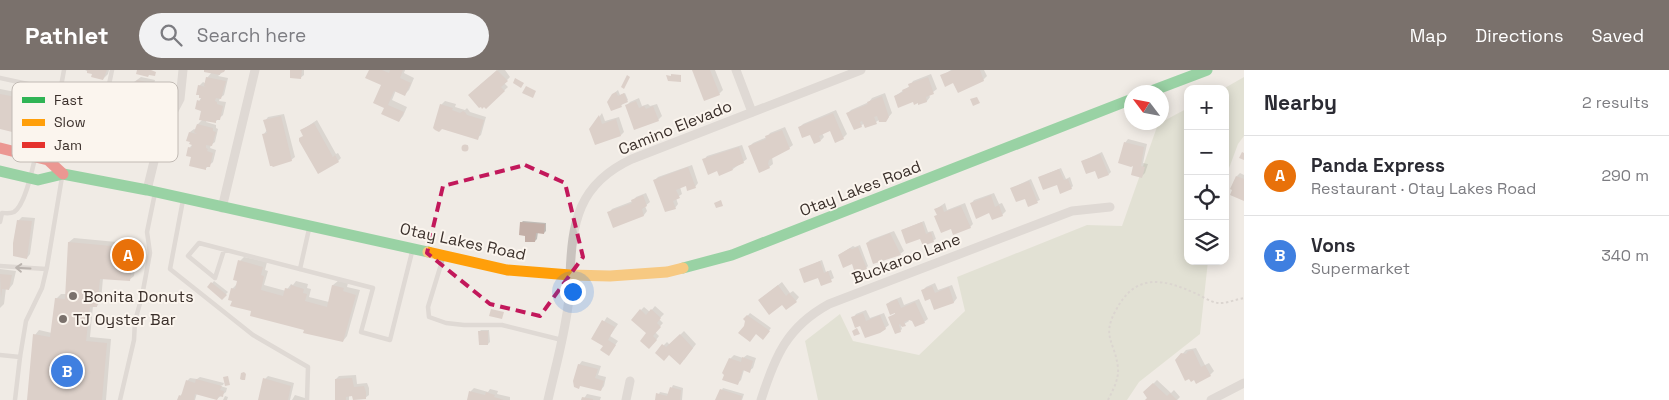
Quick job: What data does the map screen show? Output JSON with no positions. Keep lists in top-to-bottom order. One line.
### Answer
{"streets":{"main road":["Otay Lakes Road"],"street":["Camino Elevado","Buckaroo Lane"]},"crossings":[["Camino Elevado","Otay Lakes Road"]],"places":["Bonita Donuts","TJ Oyster Bar"],"legend":["Fast","Slow","Jam"],"north":"top left","page":{"header":"Pathlet","search":"Search here","nav":["Map","Directions","Saved"],"heading":["Nearby","2 results"],"map_buttons":["+","−"],"list":[{"mark":"A","name":"Panda Express","note":"Restaurant · Otay Lakes Road","value":"290 m"},{"mark":"B","name":"Vons","note":"Supermarket","value":"340 m"}],"pins":["A","B"]}}
